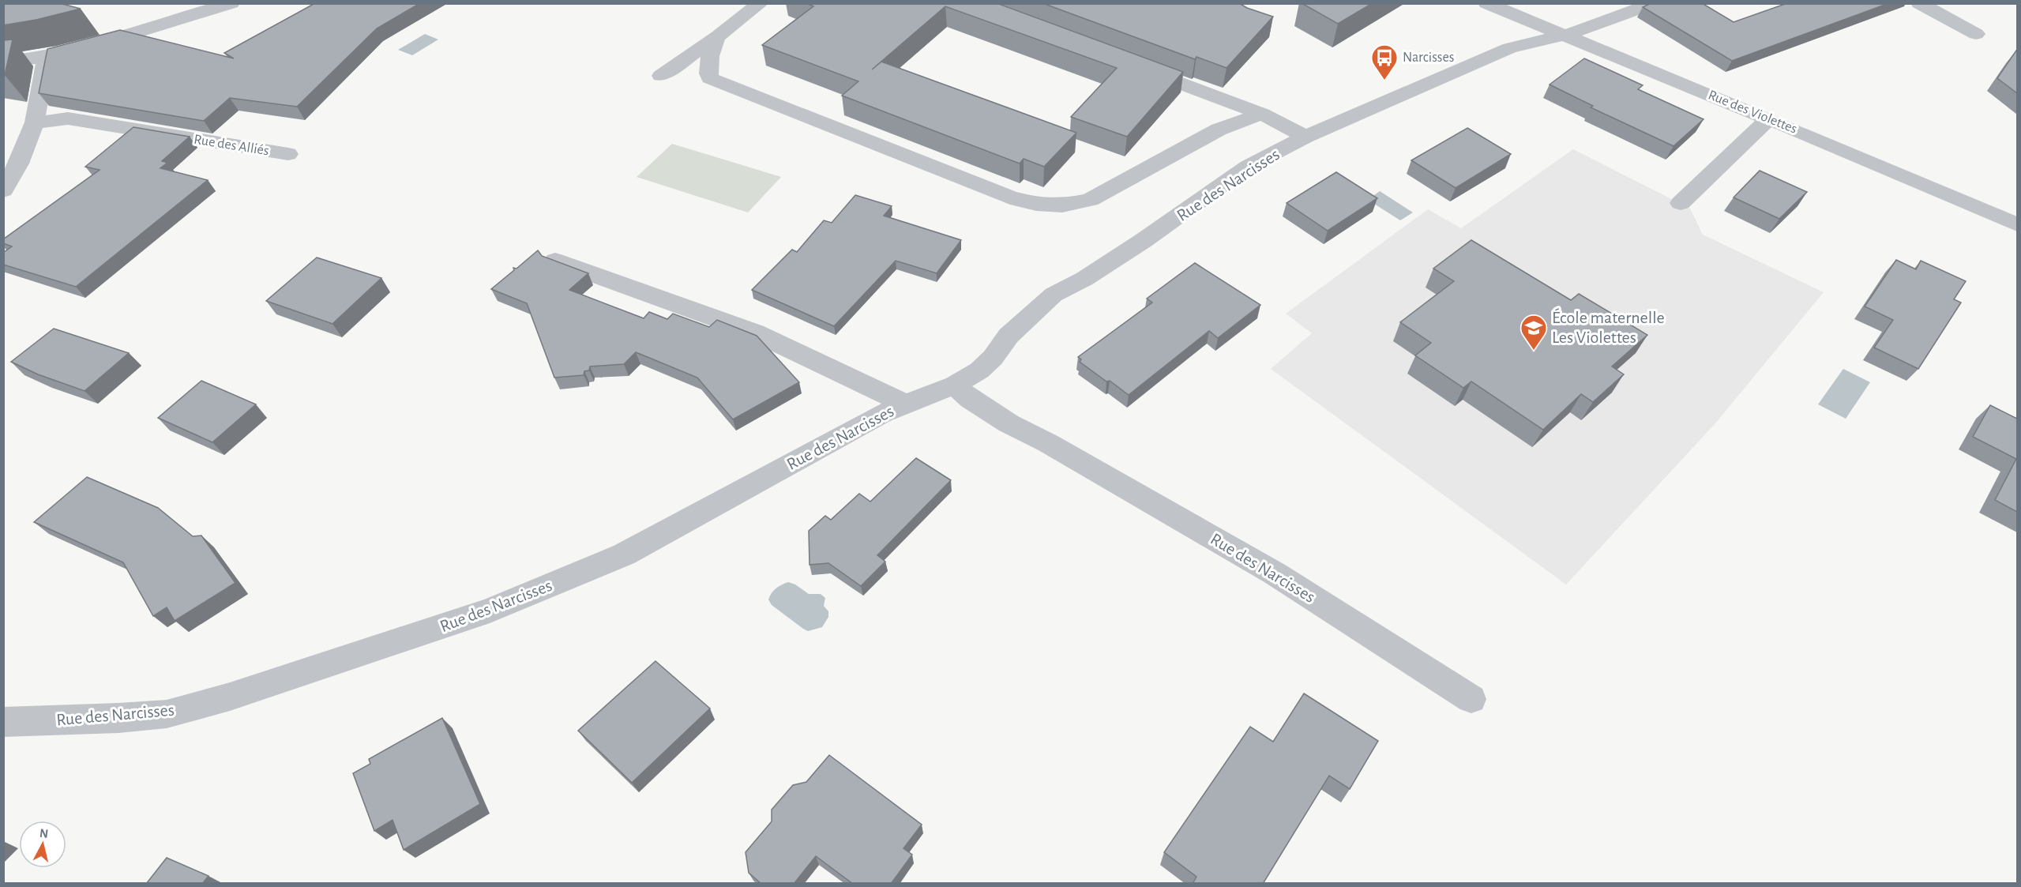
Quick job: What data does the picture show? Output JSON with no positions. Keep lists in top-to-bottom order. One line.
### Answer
{"streets":{"street":["Rue des Violettes","Rue des Alliés","Rue des Narcisses"]},"crossings":[["Rue des Violettes","Rue des Narcisses"]],"places":{"bus stop":["Narcisses"],"school or university":["École maternelle Les Violettes"]},"north":"top"}
